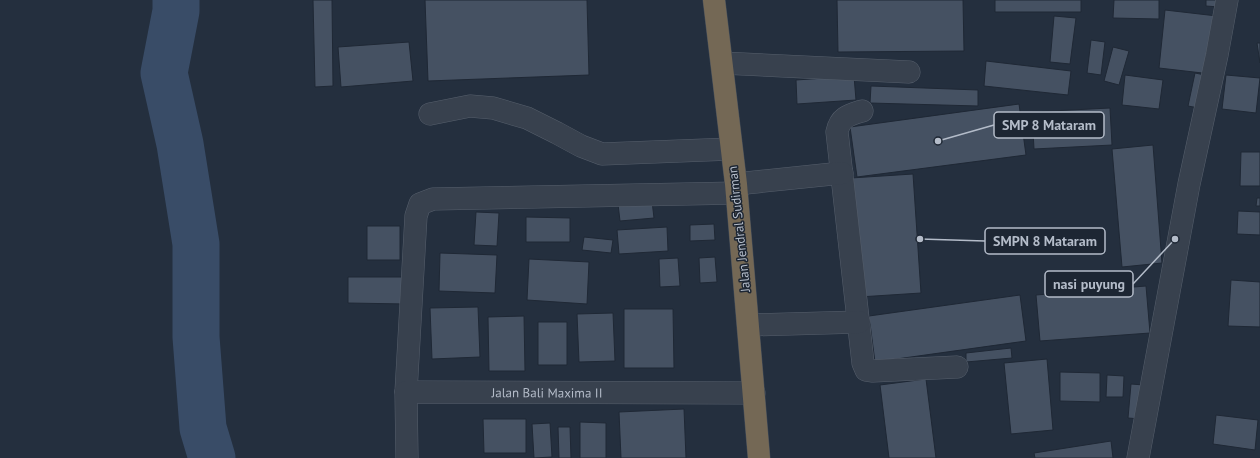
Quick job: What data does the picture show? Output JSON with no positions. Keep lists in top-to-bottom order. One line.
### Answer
{"streets":{"highway":["Jalan Jendral Sudirman"],"street":["Jalan Bali Maxima II"]},"crossings":[["Jalan Jendral Sudirman","Jalan Bali Maxima II"]],"places":["SMP 8 Mataram","SMPN 8 Mataram","nasi puyung"]}
